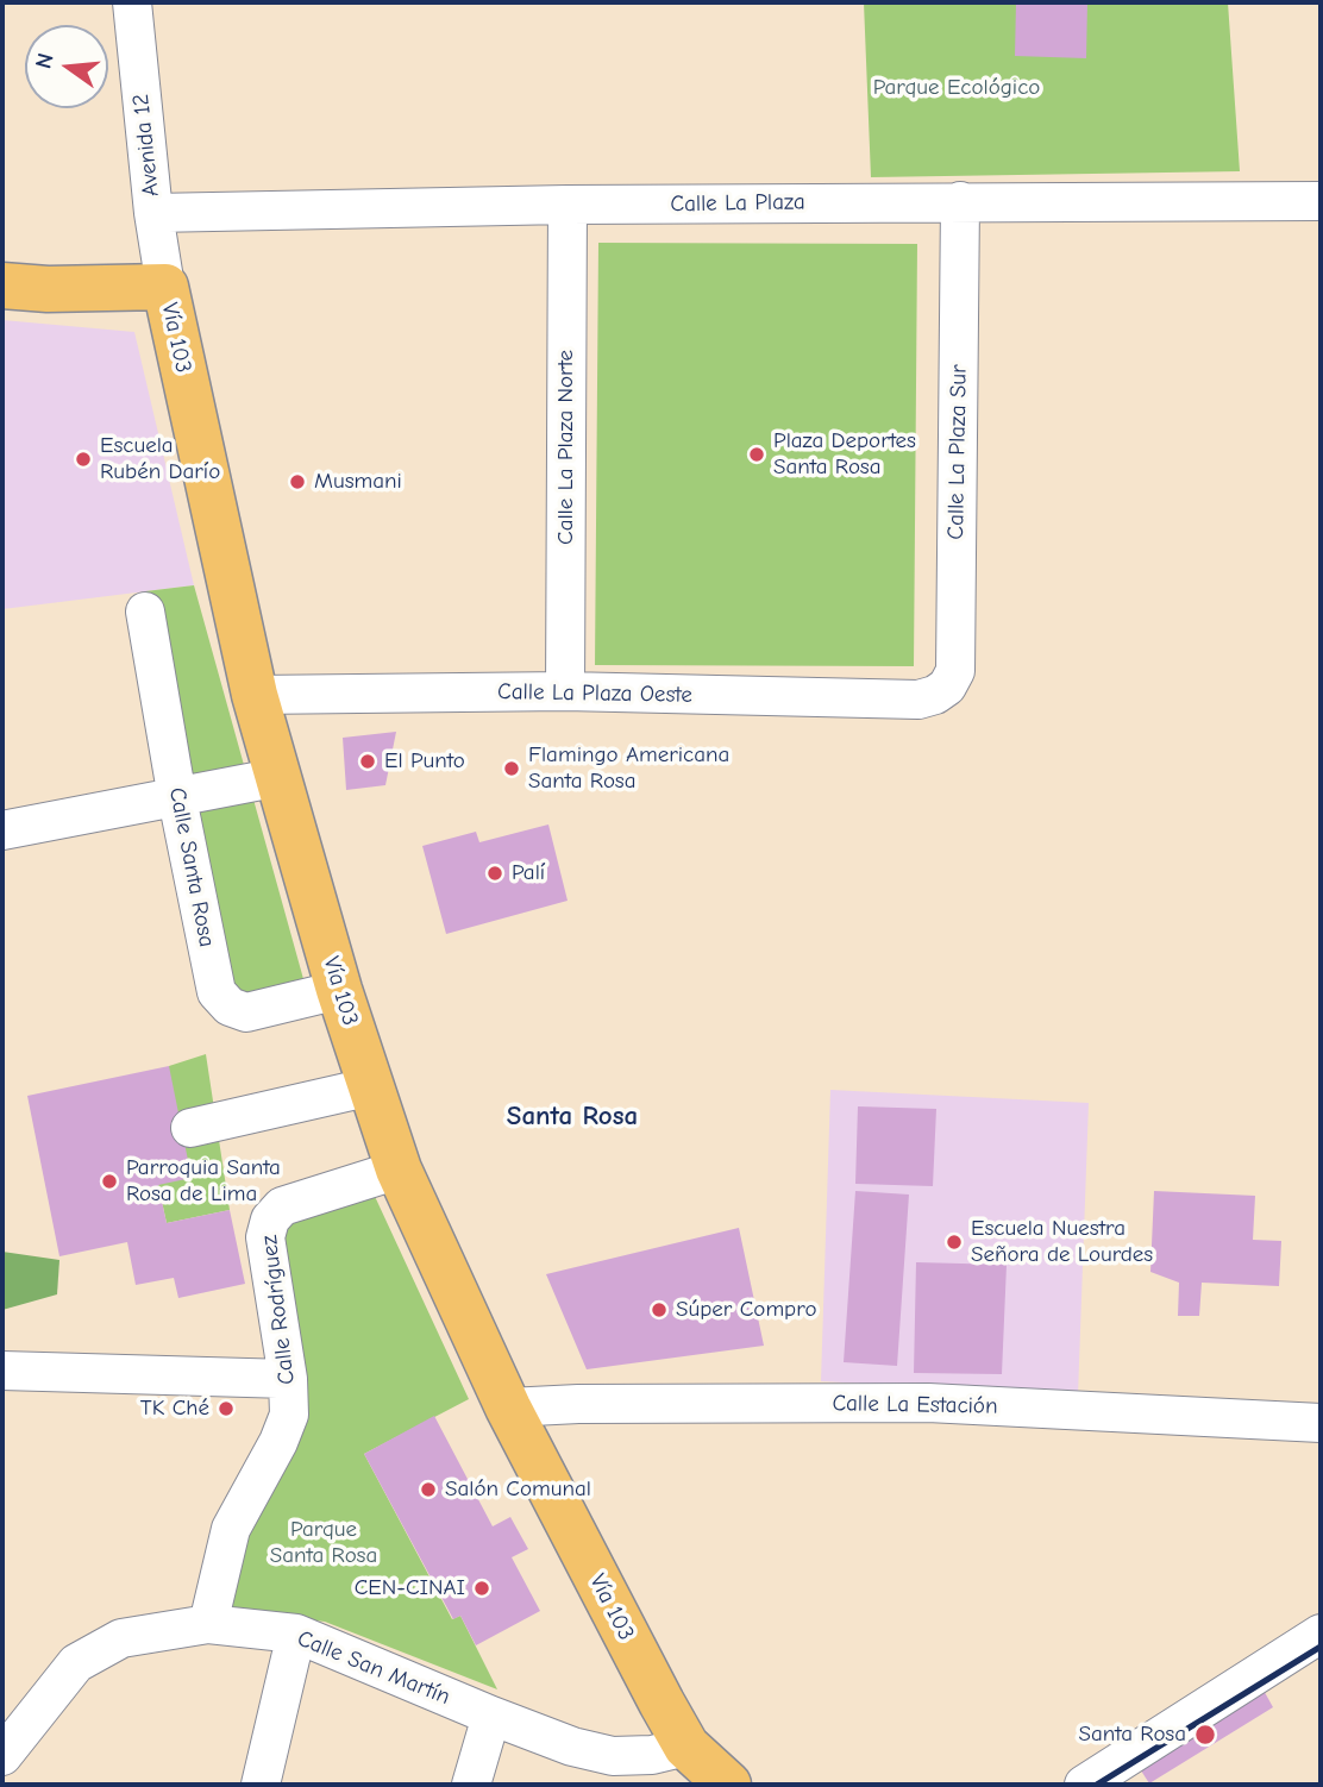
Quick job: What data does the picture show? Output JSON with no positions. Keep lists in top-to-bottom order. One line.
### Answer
{"streets":{"main road":["Vía 103"],"street":["Avenida 12","Calle La Plaza","Calle La Plaza Norte","Calle La Plaza Sur","Calle La Plaza Oeste","Calle Santa Rosa","Calle Rodríguez","Calle La Estación","Calle San Martín"]},"crossings":[["Avenida 12","Calle La Plaza"],["Avenida 12","Vía 103"],["Calle La Plaza","Calle La Plaza Norte"],["Calle La Plaza","Calle La Plaza Sur"],["Vía 103","Calle La Plaza Oeste"],["Vía 103","Calle Santa Rosa"],["Vía 103","Calle Rodríguez"],["Vía 103","Calle La Estación"],["Vía 103","Calle San Martín"],["Calle La Plaza Norte","Calle La Plaza Oeste"],["Calle La Plaza Sur","Calle La Plaza Oeste"],["Calle Rodríguez","Calle San Martín"]],"districts":["Santa Rosa"],"parks":["Parque Ecológico","Parque Santa Rosa"],"places":["Plaza Deportes Santa Rosa","Escuela Rubén Darío","Musmani","El Punto","Flamingo Americana Santa Rosa","Palí","Parroquia Santa Rosa de Lima","Escuela Nuestra Señora de Lourdes","Súper Compro","TK Ché","Salón Comunal","CEN-CINAI","Santa Rosa"],"north":"left"}
